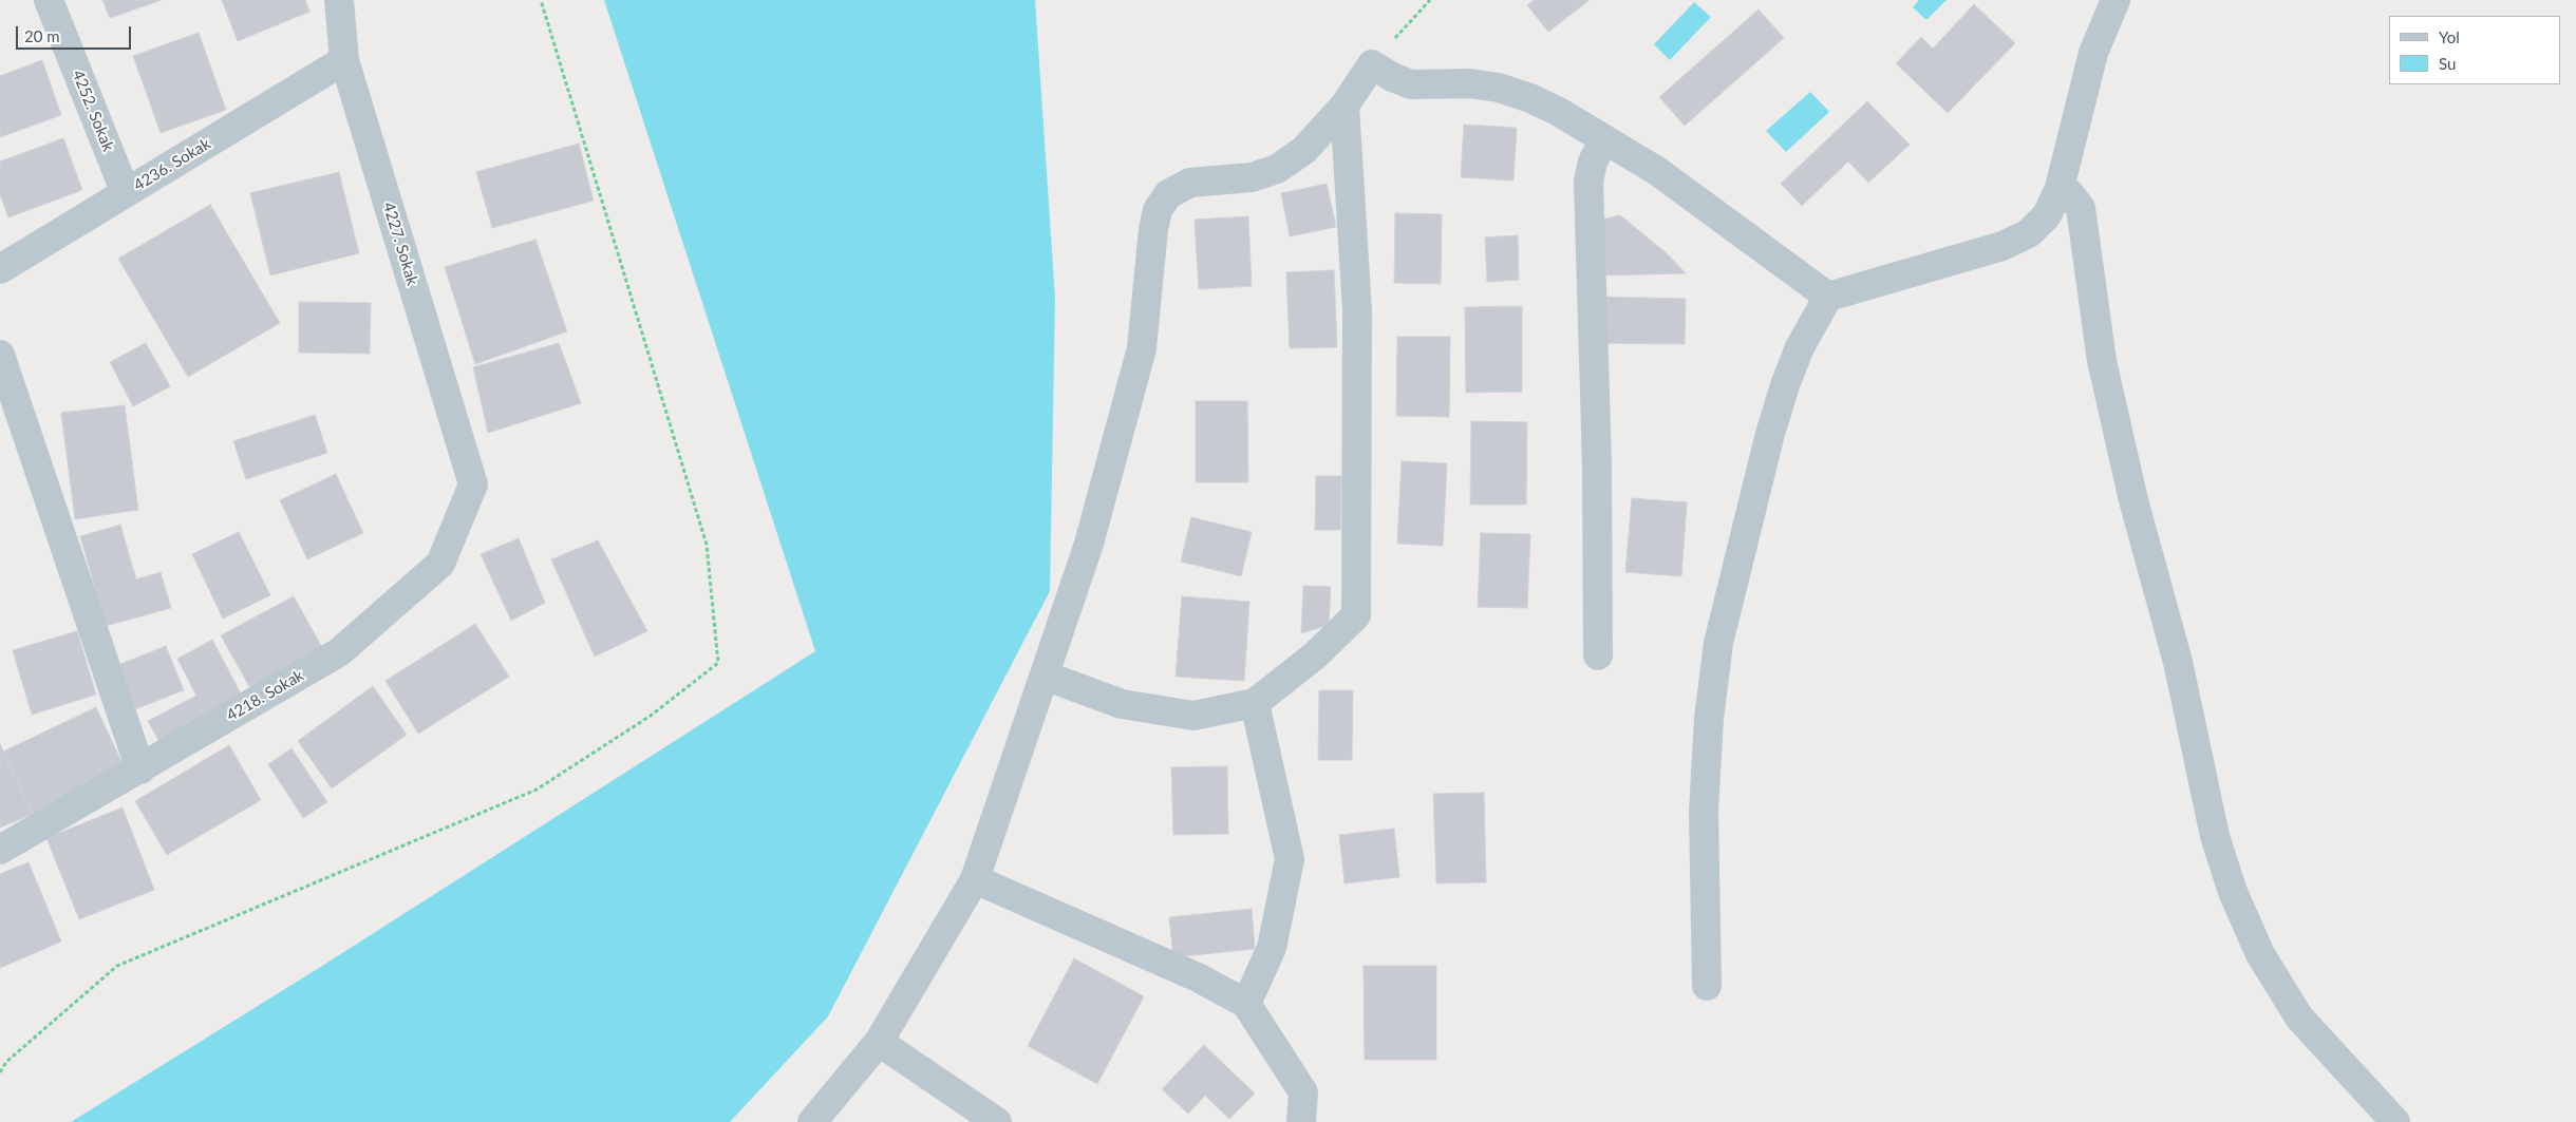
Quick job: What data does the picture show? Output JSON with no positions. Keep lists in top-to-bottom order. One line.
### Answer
{"streets":{"street":["4252. Sokak","4236. Sokak","4227. Sokak","4218. Sokak"]},"crossings":[["4252. Sokak","4236. Sokak"],["4236. Sokak","4227. Sokak"],["4227. Sokak","4218. Sokak"]],"legend":["Yol","Su"],"scale_bar":"20 m"}
